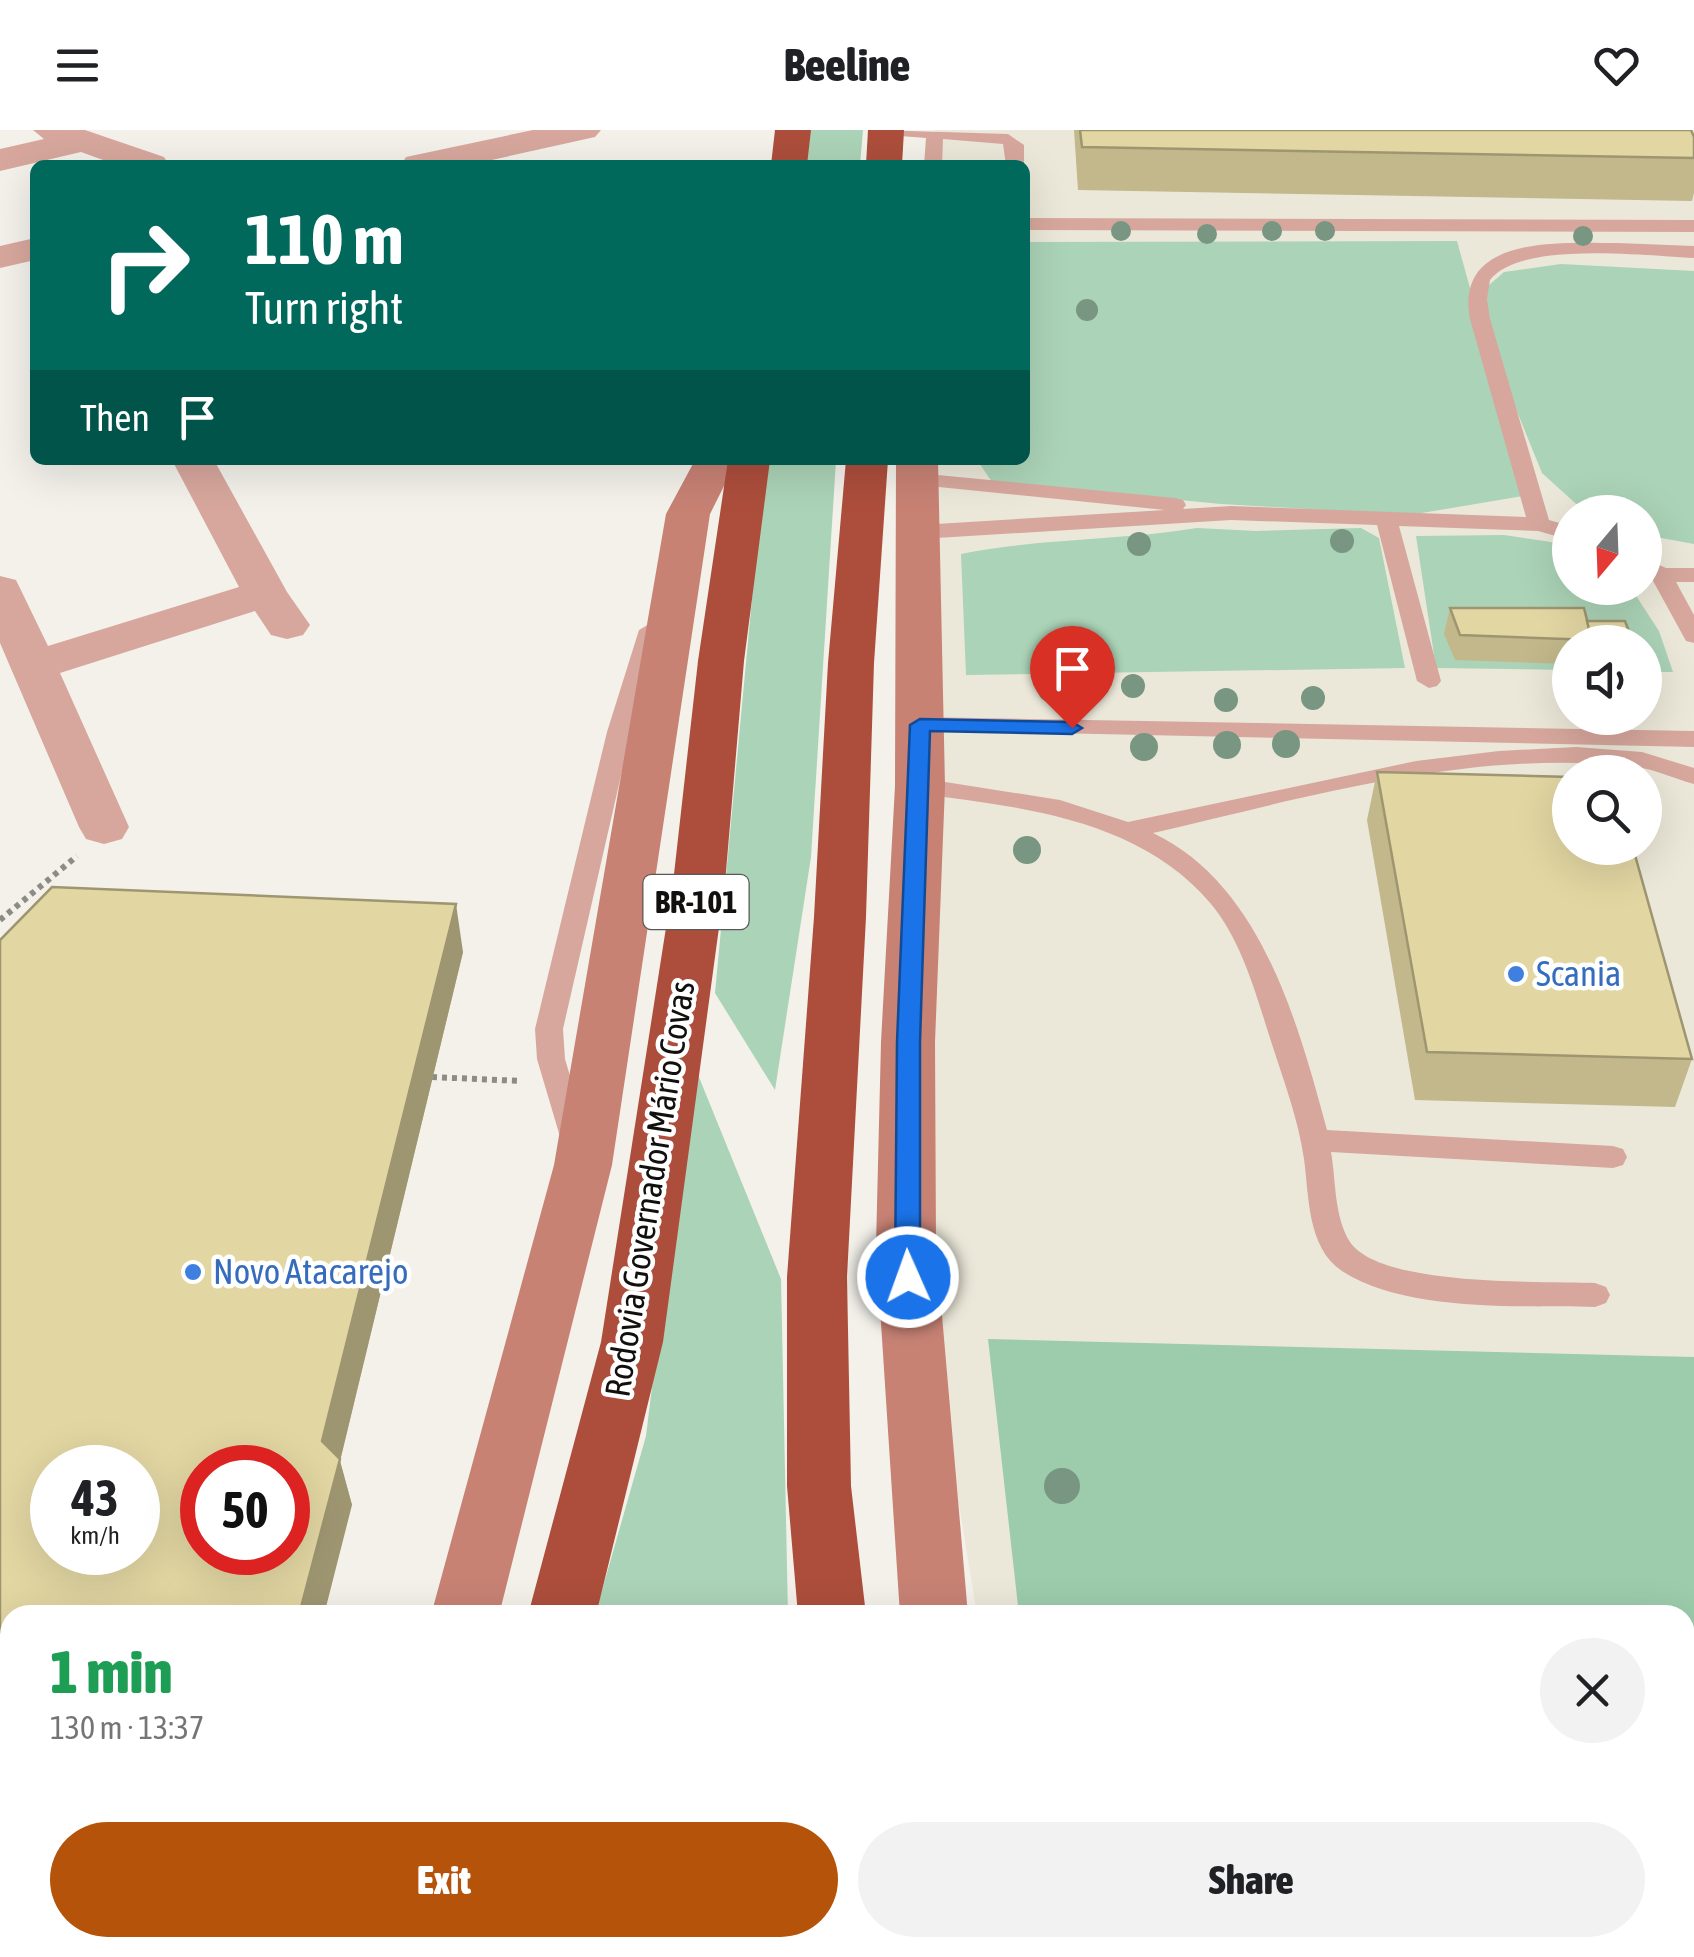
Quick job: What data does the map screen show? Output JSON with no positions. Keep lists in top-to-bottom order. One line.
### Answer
{"streets":{"highway":["BR-101","Rodovia Governador Mário Covas"]},"places":["Scania","Novo Atacarejo"],"north":"bottom","page":{"header":"Beeline","turn":["110 m","Turn right"],"then":"Then","speed":"43 km/h","limit":"50","heading":["1 min","130 m · 13:37"],"buttons":["Exit","Share"]}}
